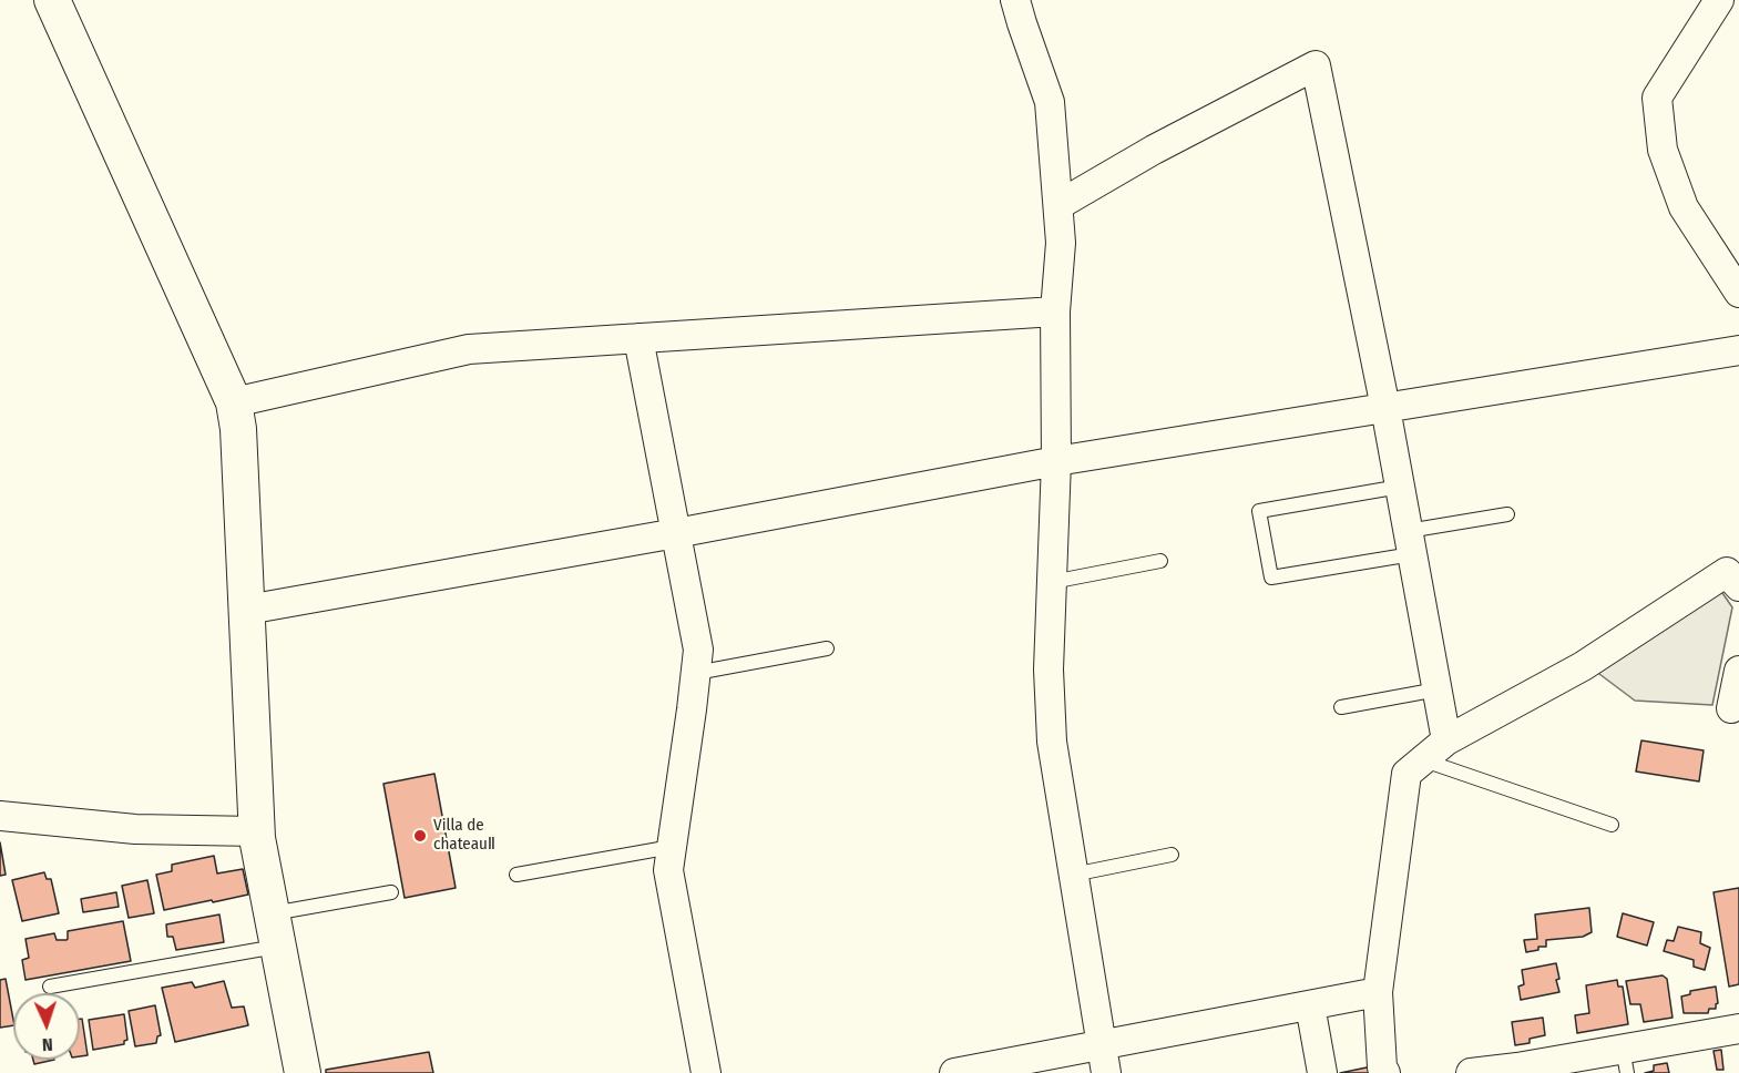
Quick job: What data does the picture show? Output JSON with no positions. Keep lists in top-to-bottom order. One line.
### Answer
{"places":["Villa de chateauⅡ"],"north":"bottom"}
